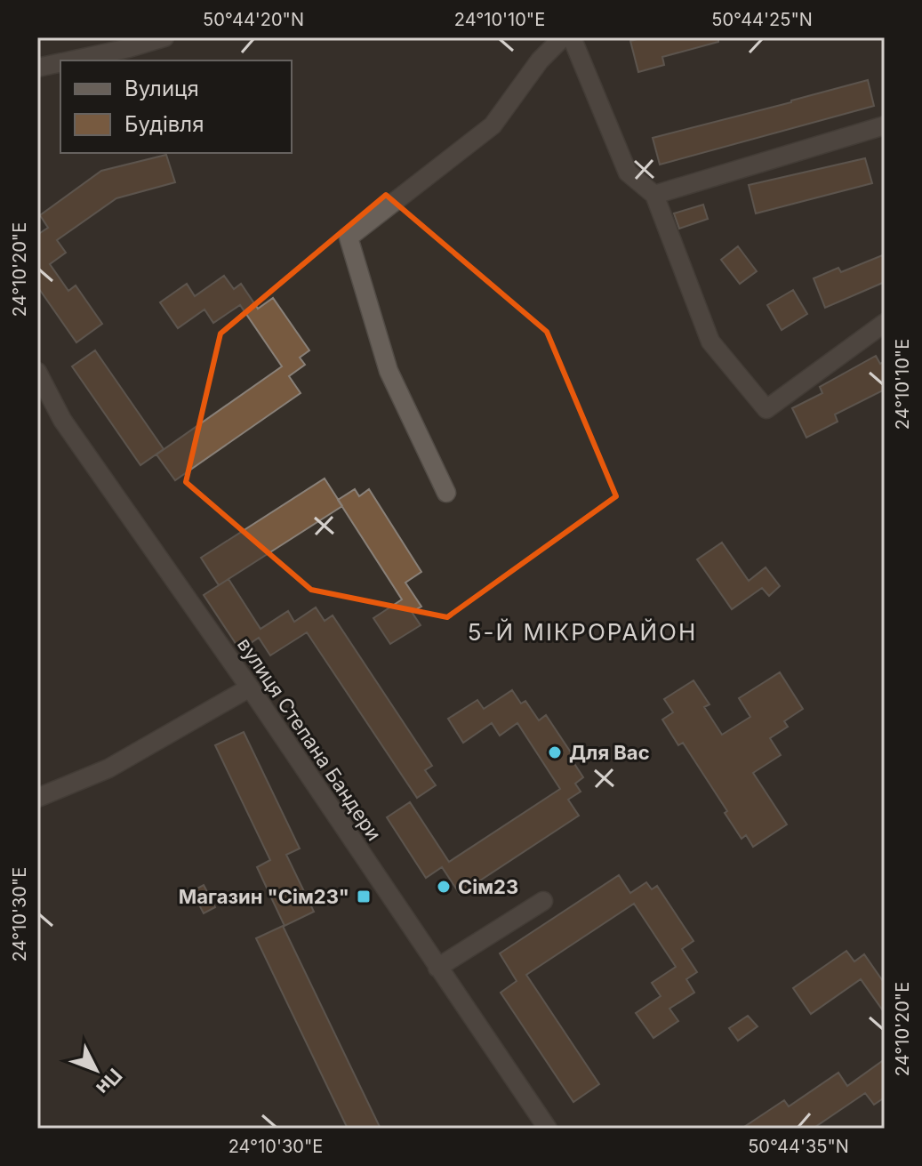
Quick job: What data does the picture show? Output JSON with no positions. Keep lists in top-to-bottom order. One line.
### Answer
{"streets":{"street":["вулиця Степана Бандери"]},"districts":["5-Й МІКРОРАЙОН"],"places":{"other":["Для Вас","Сім23"],"transit":["Магазин \"Сім23\""]},"legend":["Вулиця","Будівля"],"north":"bottom right","coordinates":["50°44'20\"N","24°10'10\"E","50°44'25\"N","24°10'20\"E","24°10'30\"E","50°44'35\"N"]}
